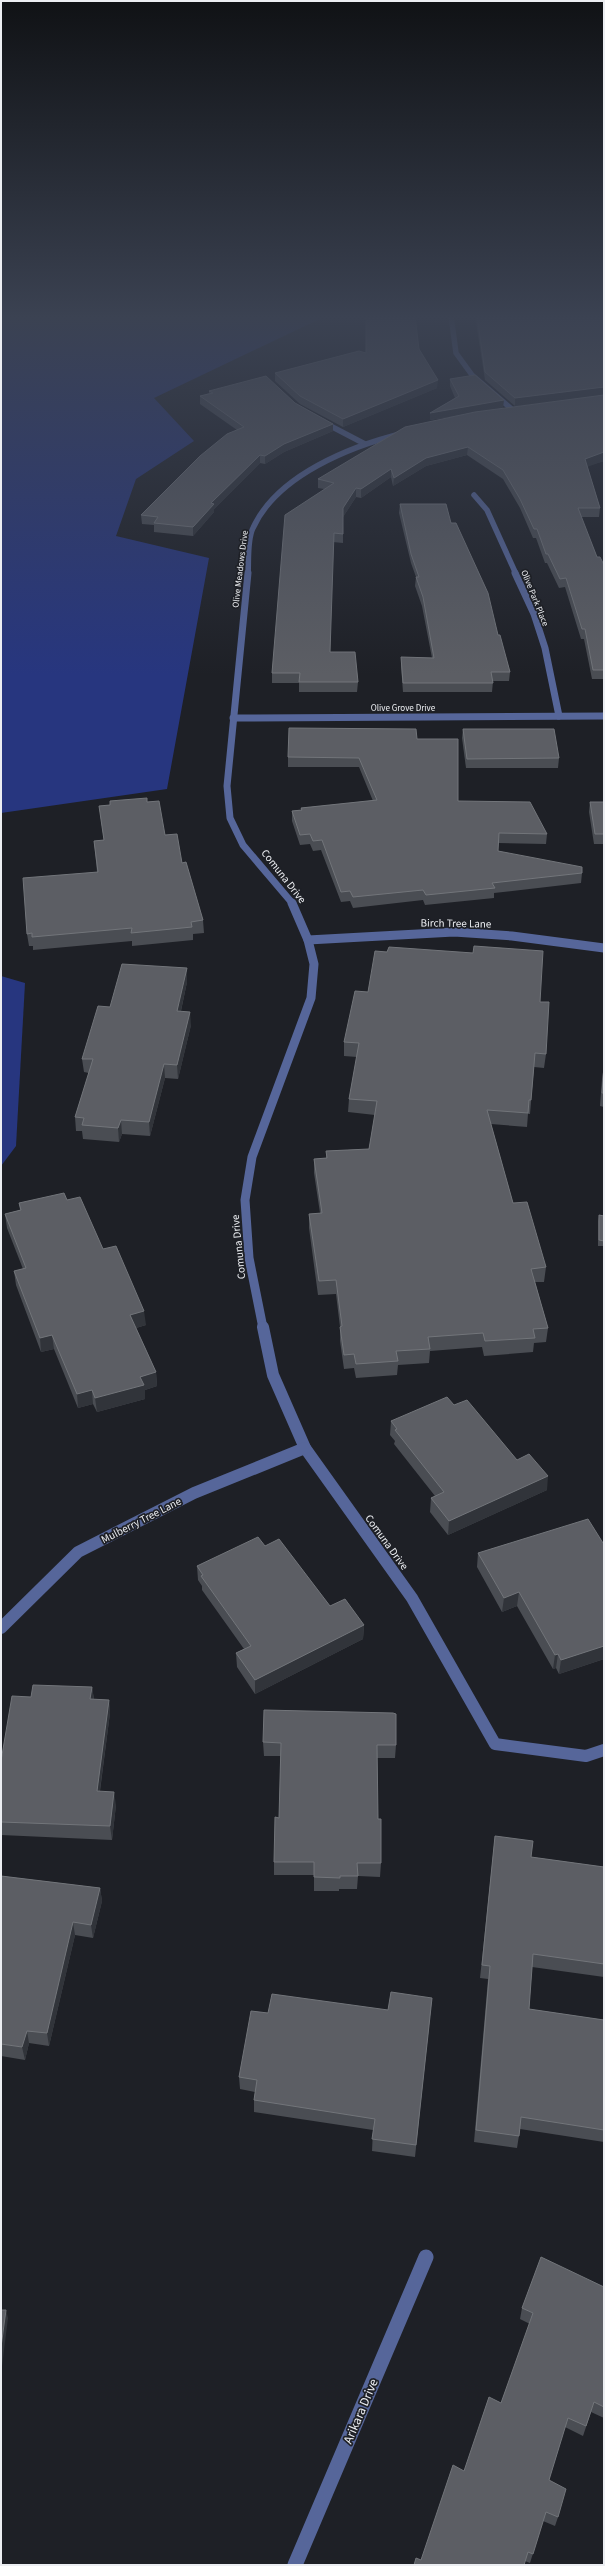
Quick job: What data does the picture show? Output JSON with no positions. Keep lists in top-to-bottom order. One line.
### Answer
{"streets":{"street":["Olive Meadows Drive","Olive Park Place","Olive Grove Drive","Comuna Drive","Birch Tree Lane","Mulberry Tree Lane","Arikara Drive"]},"crossings":[["Olive Meadows Drive","Olive Grove Drive"],["Olive Meadows Drive","Comuna Drive"],["Olive Park Place","Olive Grove Drive"],["Olive Grove Drive","Comuna Drive"],["Comuna Drive","Birch Tree Lane"],["Comuna Drive","Mulberry Tree Lane"]]}
